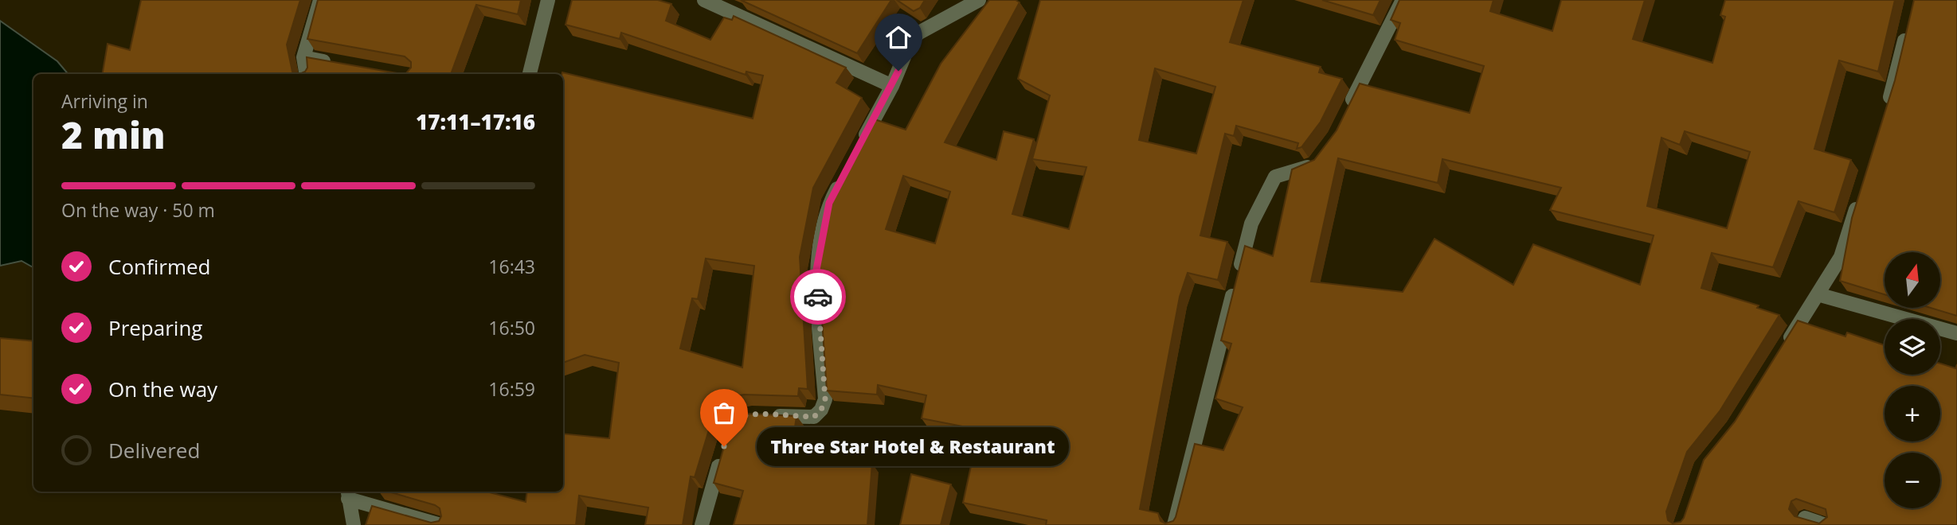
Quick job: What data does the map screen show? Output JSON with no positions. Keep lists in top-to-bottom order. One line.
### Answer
{"places":["Three Star Hotel & Restaurant"],"north":"top","page":{"heading":["2 min","Arriving in","17:11–17:16"],"bar":"On the way · 50 m","list":[["Confirmed","16:43"],["Preparing","16:50"],["On the way","16:59"],"Delivered"],"map_buttons":["+","−"],"bubble":"Three Star Hotel & Restaurant"}}
